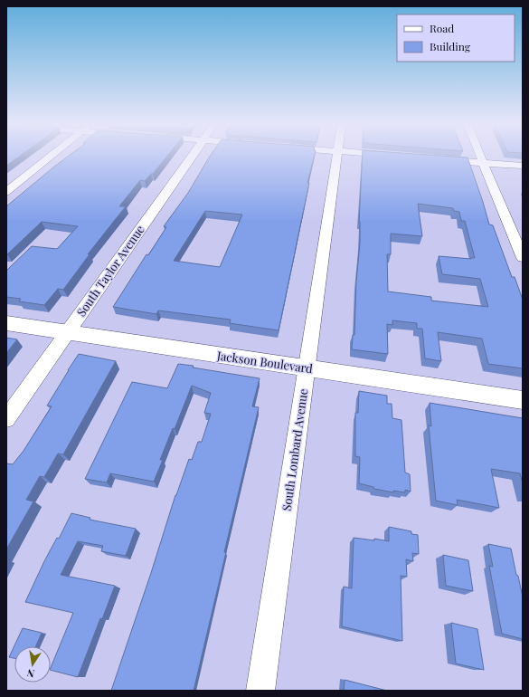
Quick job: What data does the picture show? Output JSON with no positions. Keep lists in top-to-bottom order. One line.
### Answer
{"streets":{"street":["South Taylor Avenue","Jackson Boulevard","South Lombard Avenue"]},"crossings":[["South Taylor Avenue","Jackson Boulevard"],["Jackson Boulevard","South Lombard Avenue"]],"legend":["Road","Building"],"north":"bottom"}
